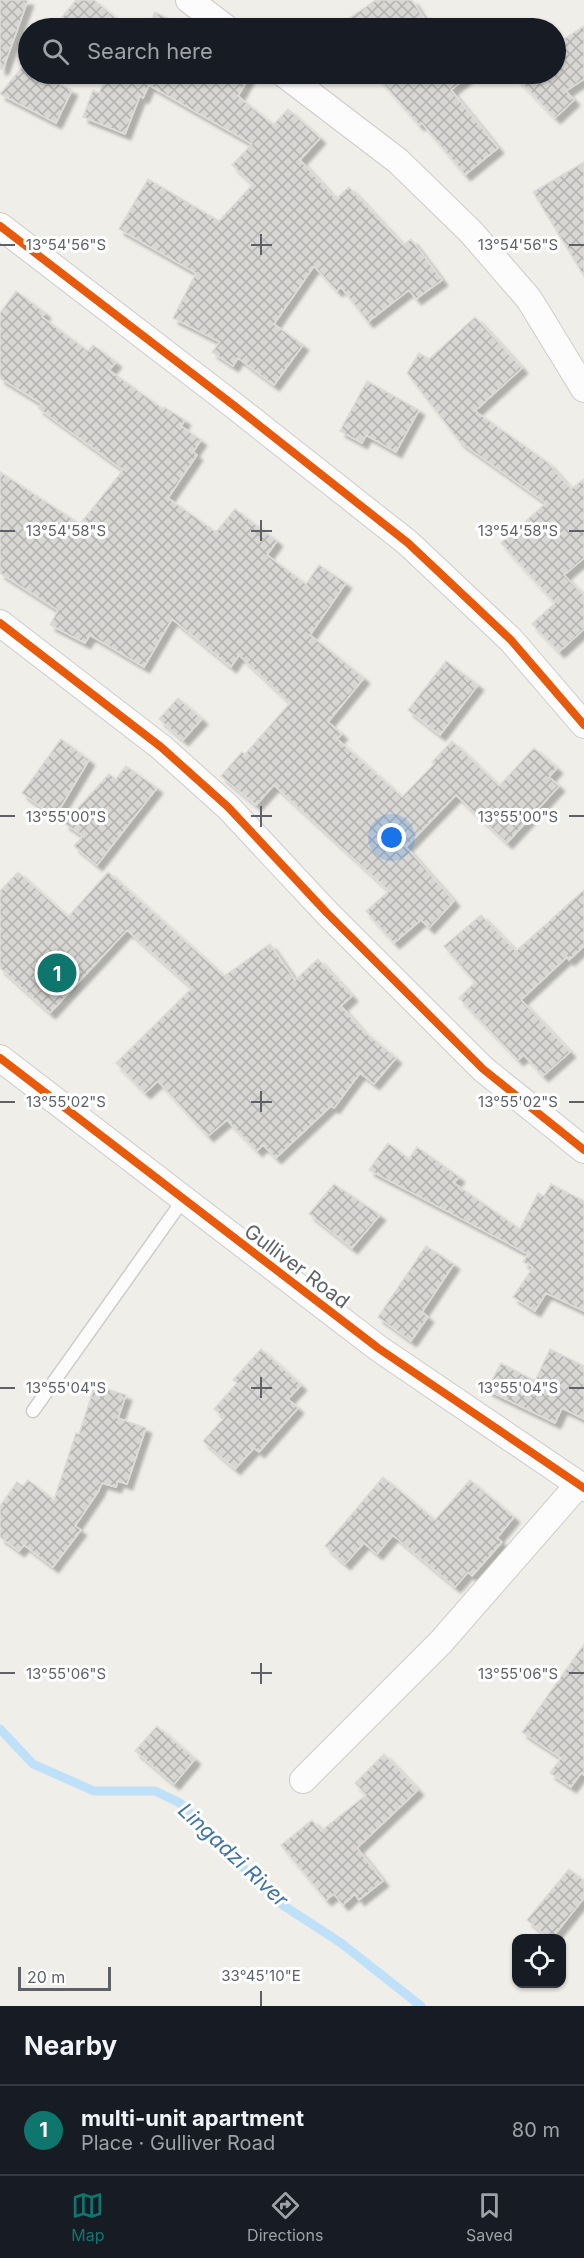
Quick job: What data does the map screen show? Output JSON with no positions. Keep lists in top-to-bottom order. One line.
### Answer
{"streets":{"street":["Gulliver Road"]},"water":["Lingadzi River"],"scale_bar":"20 m","page":{"search":"Search here","pins":"1","scale":"20 m","heading":"Nearby","list":[{"mark":"1","name":"multi-unit apartment","note":"Place · Gulliver Road","value":"80 m"}],"nav":["Map","Directions","Saved"]},"coordinates":["13°54'56\"S","13°54'58\"S","13°55'00\"S","13°55'02\"S","13°55'04\"S","13°55'06\"S","33°45'10\"E"]}
